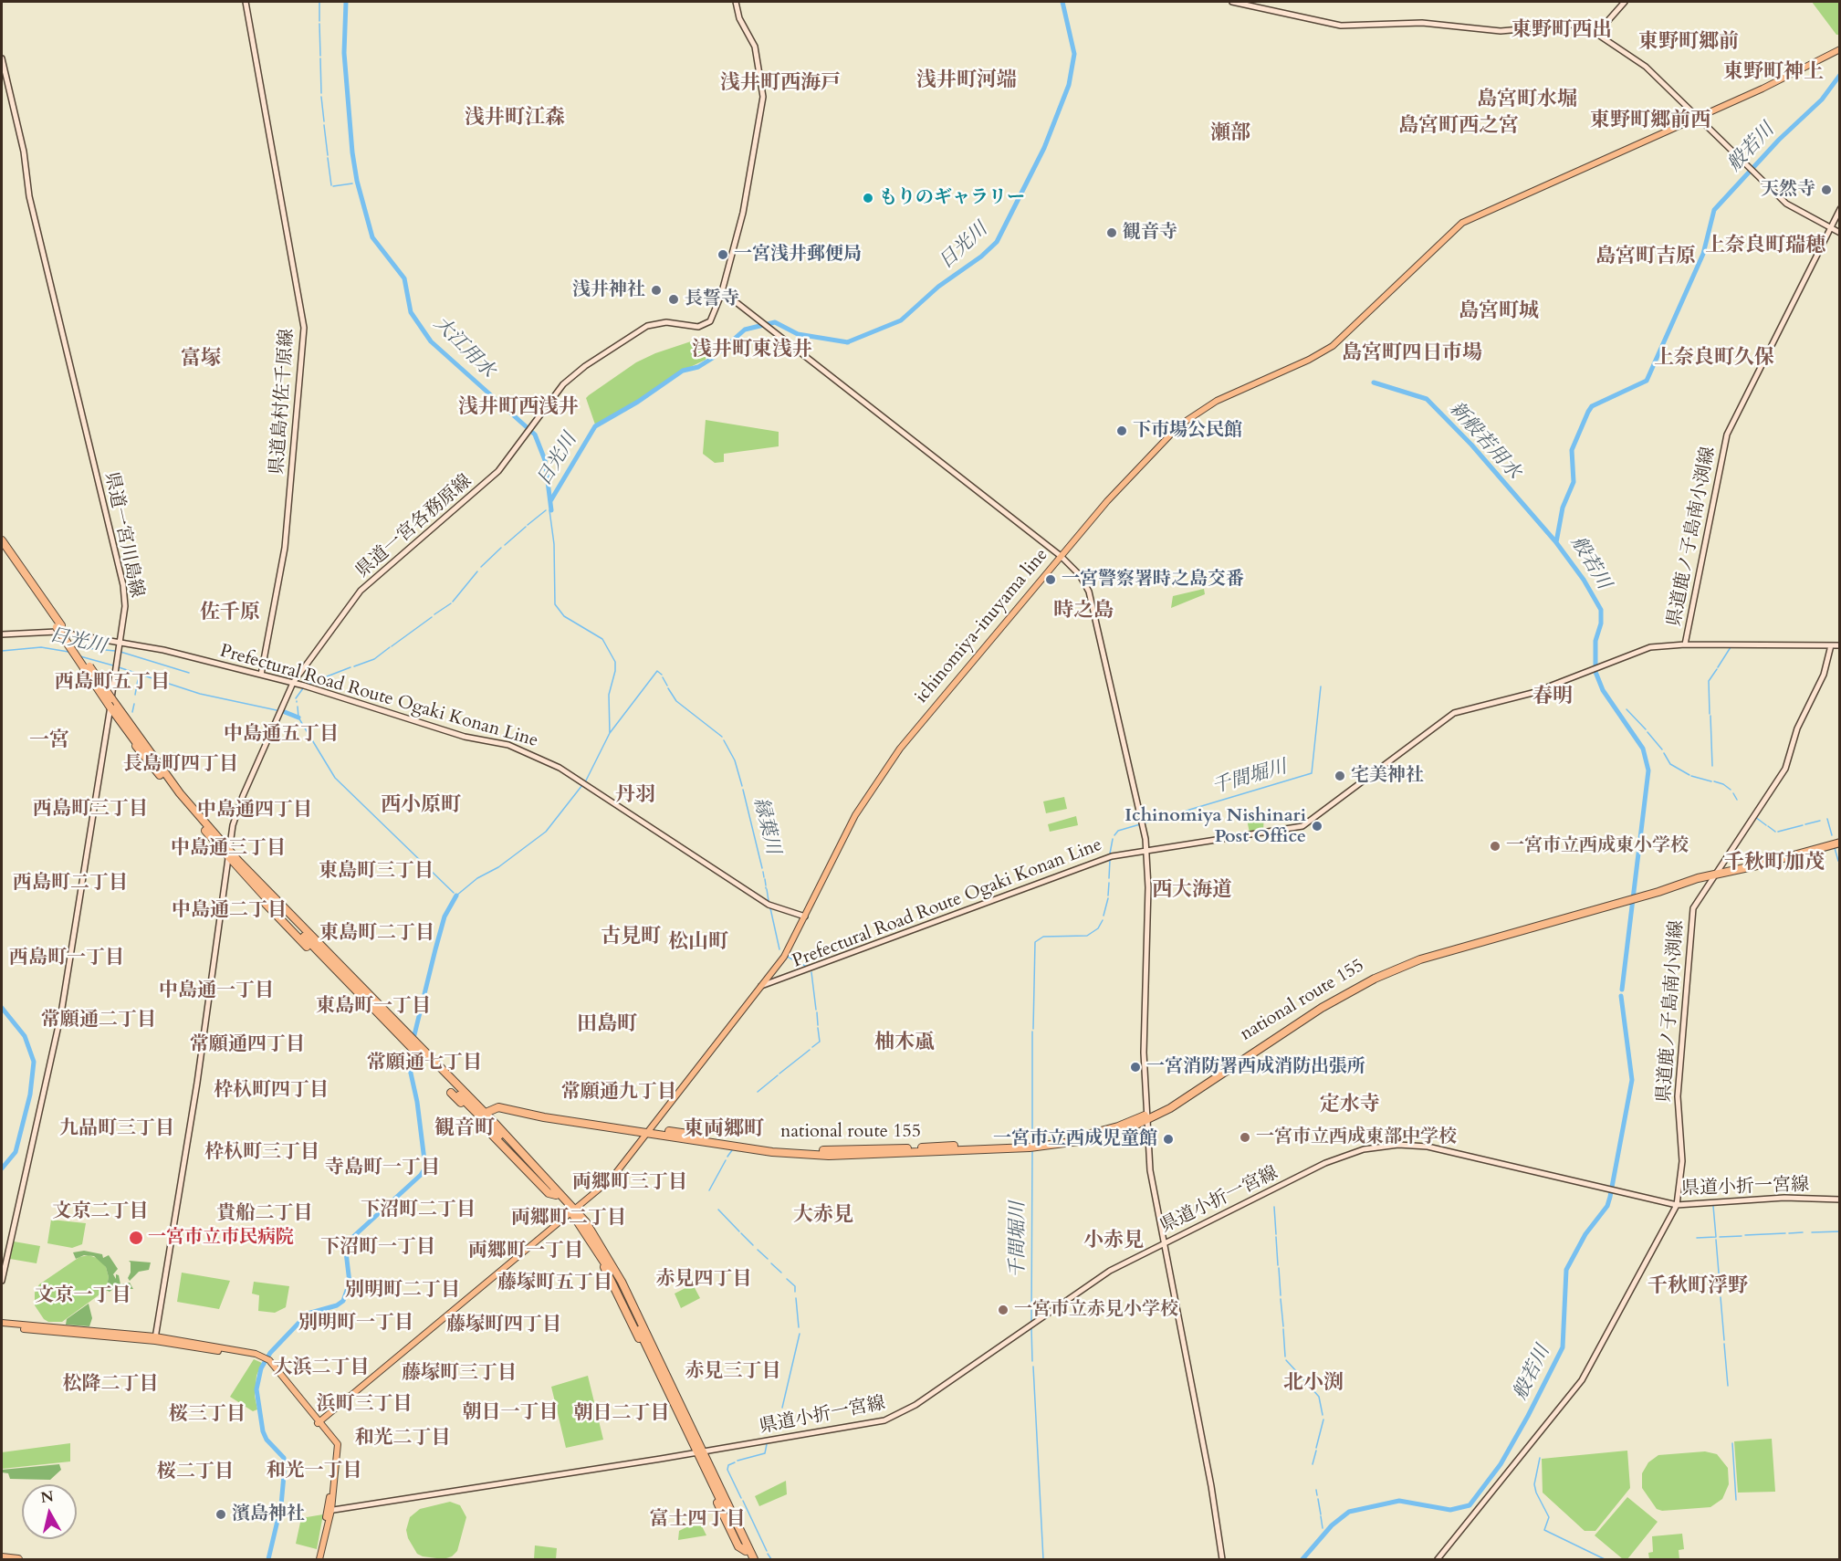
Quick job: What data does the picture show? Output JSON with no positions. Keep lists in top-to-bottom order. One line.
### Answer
{"streets":{"highway":["national route 155"],"main road":["県道島村佐千原線","県道一宮各務原線","県道一宮川島線","県道鹿ノ子島南小渕線","ichinomiya-inuyama line","Prefectural Road Route Ogaki Konan Line","県道小折一宮線"]},"crossings":[["県道島村佐千原線","Prefectural Road Route Ogaki Konan Line"],["県道一宮各務原線","Prefectural Road Route Ogaki Konan Line"],["県道一宮川島線","Prefectural Road Route Ogaki Konan Line"],["県道鹿ノ子島南小渕線","Prefectural Road Route Ogaki Konan Line"],["県道鹿ノ子島南小渕線","national route 155"],["県道鹿ノ子島南小渕線","県道小折一宮線"],["ichinomiya-inuyama line","Prefectural Road Route Ogaki Konan Line"],["ichinomiya-inuyama line","national route 155"]],"districts":["東野町西出","東野町郷前","東野町神上","浅井町河端","浅井町西海戸","島宮町水堀","浅井町江森","東野町郷前西","島宮町西之宮","瀬部","上奈良町瑞穂","島宮町吉原","島宮町城","浅井町東浅井","島宮町四日市場","上奈良町久保","富塚","浅井町西浅井","時之島","佐千原","西島町五丁目","春明","中島通五丁目","一宮","長島町四丁目","丹羽","西小原町","西島町三丁目","中島通四丁目","中島通三丁目","千秋町加茂","東島町三丁目","西島町二丁目","西大海道","中島通二丁目","東島町二丁目","古見町","松山町","西島町一丁目","中島通一丁目","東島町一丁目","常願通二丁目","田島町","柚木颪","常願通四丁目","常願通七丁目","枠杁町四丁目","常願通九丁目","定水寺","九品町三丁目","観音町","東両郷町","枠杁町三丁目","寺島町一丁目","両郷町三丁目","下沼町二丁目","文京二丁目","貴船二丁目","大赤見","両郷町二丁目","小赤見","下沼町一丁目","両郷町一丁目","赤見四丁目","藤塚町五丁目","千秋町浮野","別明町二丁目","文京一丁目","別明町一丁目","藤塚町四丁目","大浜二丁目","赤見三丁目","藤塚町三丁目","北小渕","松降二丁目","浜町三丁目","朝日一丁目","朝日二丁目","桜三丁目","和光二丁目","和光一丁目","桜二丁目","富士四丁目"],"water":["般若川","日光川","大江用水","新般若用水","千間堀川","縁葉川"],"places":["天然寺","もりのギャラリー","観音寺","一宮浅井郵便局","浅井神社","長誓寺","下市場公民館","一宮警察署時之島交番","宅美神社","Ichinomiya Nishinari Post Office","一宮市立西成東小学校","一宮消防署西成消防出張所","一宮市立西成東部中学校","一宮市立西成児童館","一宮市立市民病院","一宮市立赤見小学校","濱島神社"],"north":"top"}
